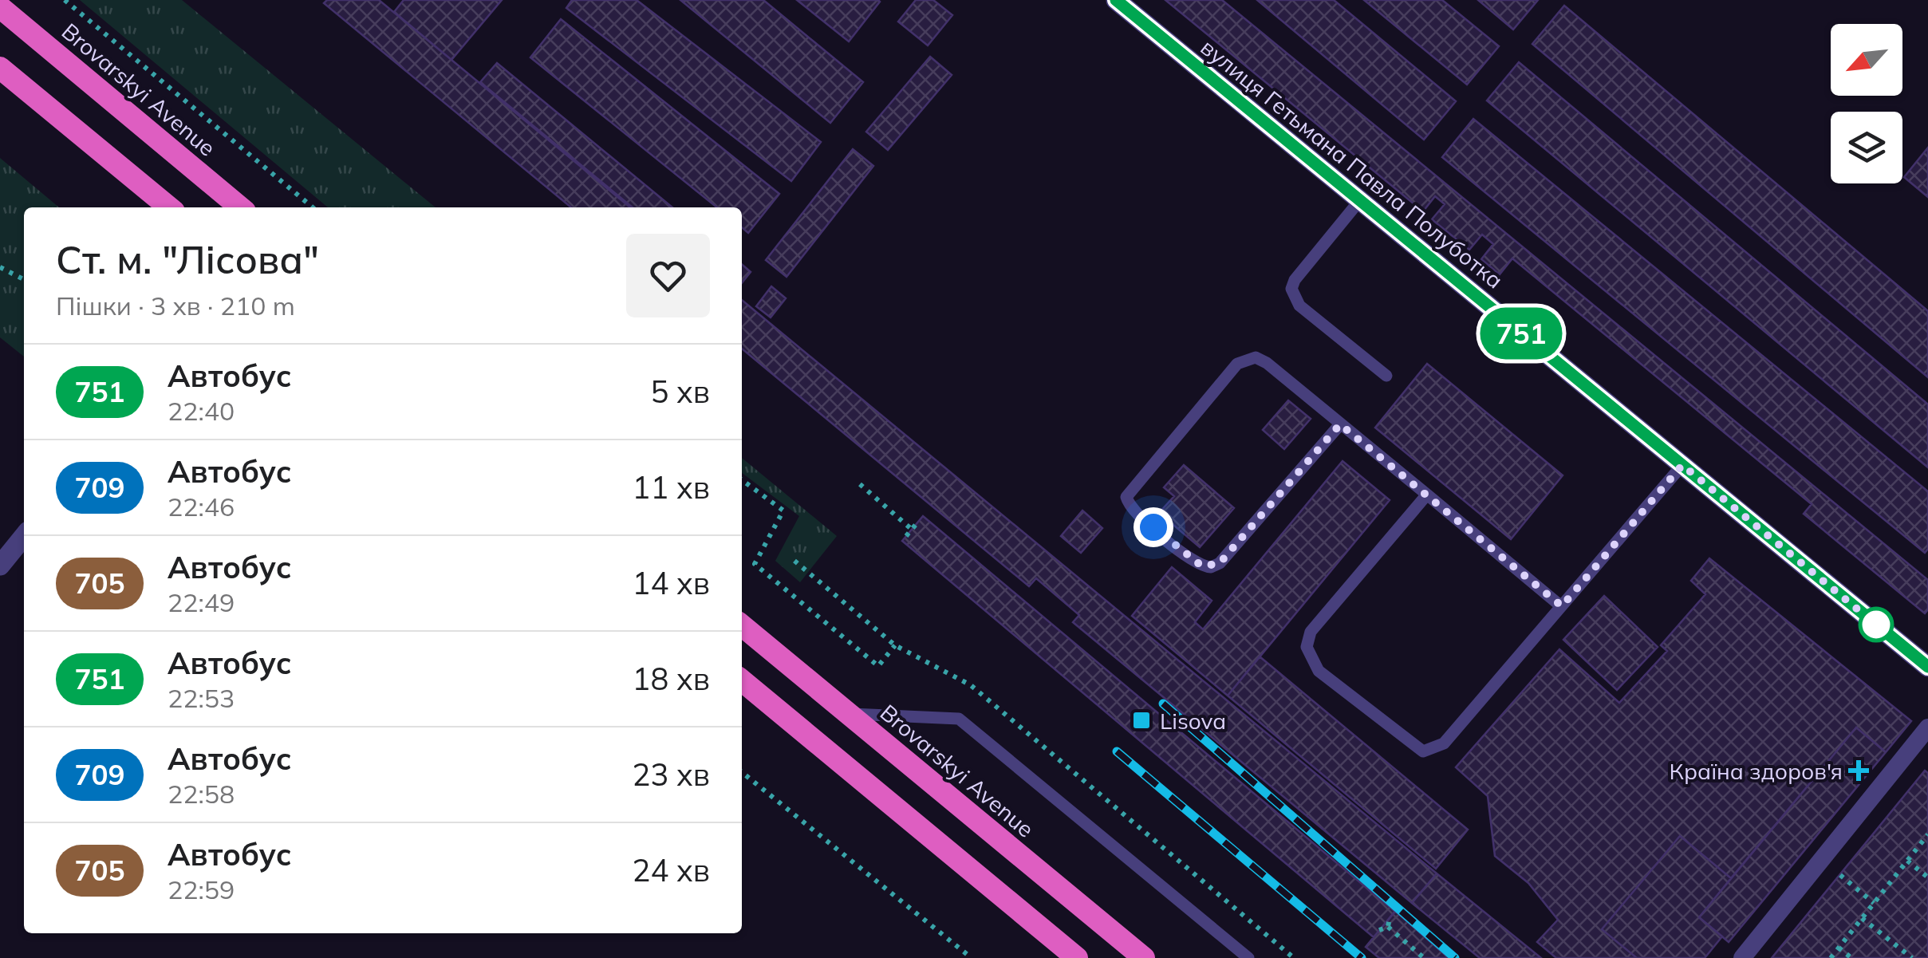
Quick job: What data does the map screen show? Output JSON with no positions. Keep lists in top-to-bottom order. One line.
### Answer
{"streets":{"highway":["Brovarskyi Avenue"],"street":["вулиця Гетьмана Павла Полуботка"]},"places":{"transit":["Lisova"],"health":["Країна здоров'я"]},"lines":["bus line 751"],"north":"bottom left","page":{"on_map":"751","heading":["Ст. м. \"Лісова\"","Пішки · 3 хв · 210 m"],"list":[{"mark":"751","name":"Автобус","note":"22:40","value":"5 хв"},{"mark":"709","name":"Автобус","note":"22:46","value":"11 хв"},{"mark":"705","name":"Автобус","note":"22:49","value":"14 хв"},{"mark":"751","name":"Автобус","note":"22:53","value":"18 хв"},{"mark":"709","name":"Автобус","note":"22:58","value":"23 хв"},{"mark":"705","name":"Автобус","note":"22:59","value":"24 хв"}]}}
